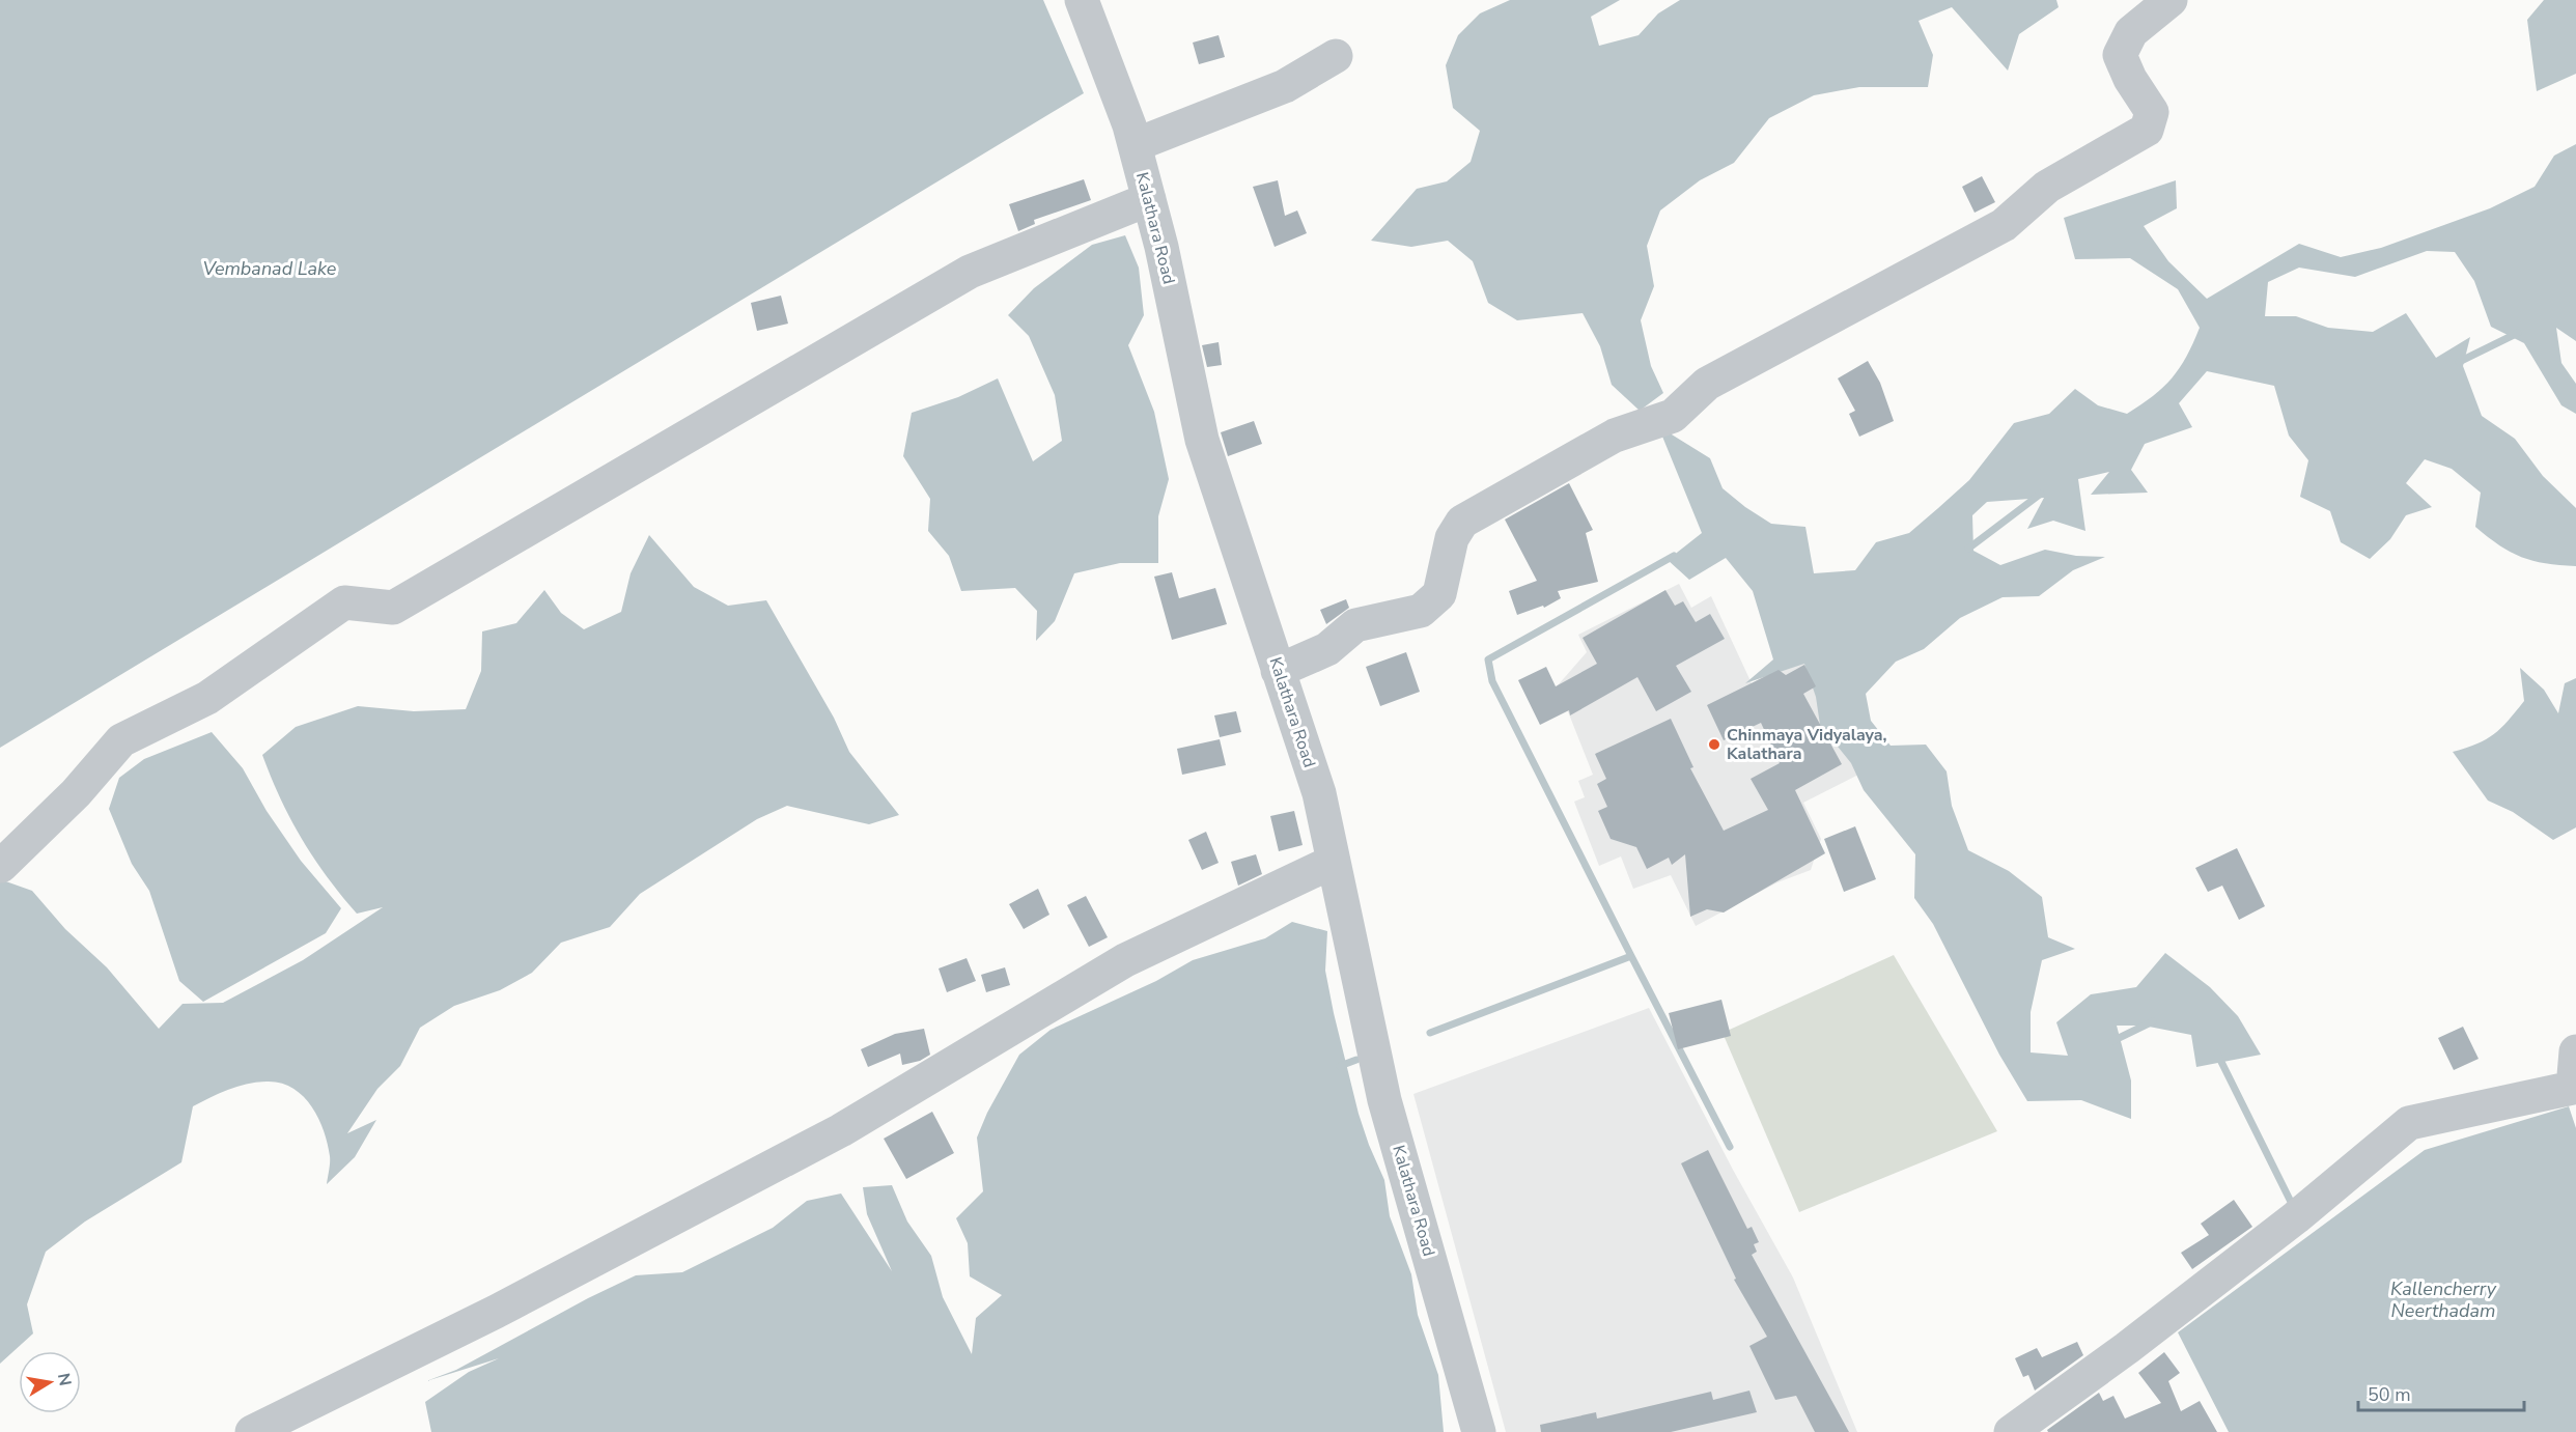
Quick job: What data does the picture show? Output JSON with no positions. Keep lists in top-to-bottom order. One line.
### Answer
{"streets":{"street":["Kalathara Road"]},"water":["Vembanad Lake","Kallencherry Neerthadam"],"places":["Chinmaya Vidyalaya, Kalathara"],"scale_bar":"50 m","north":"right"}
